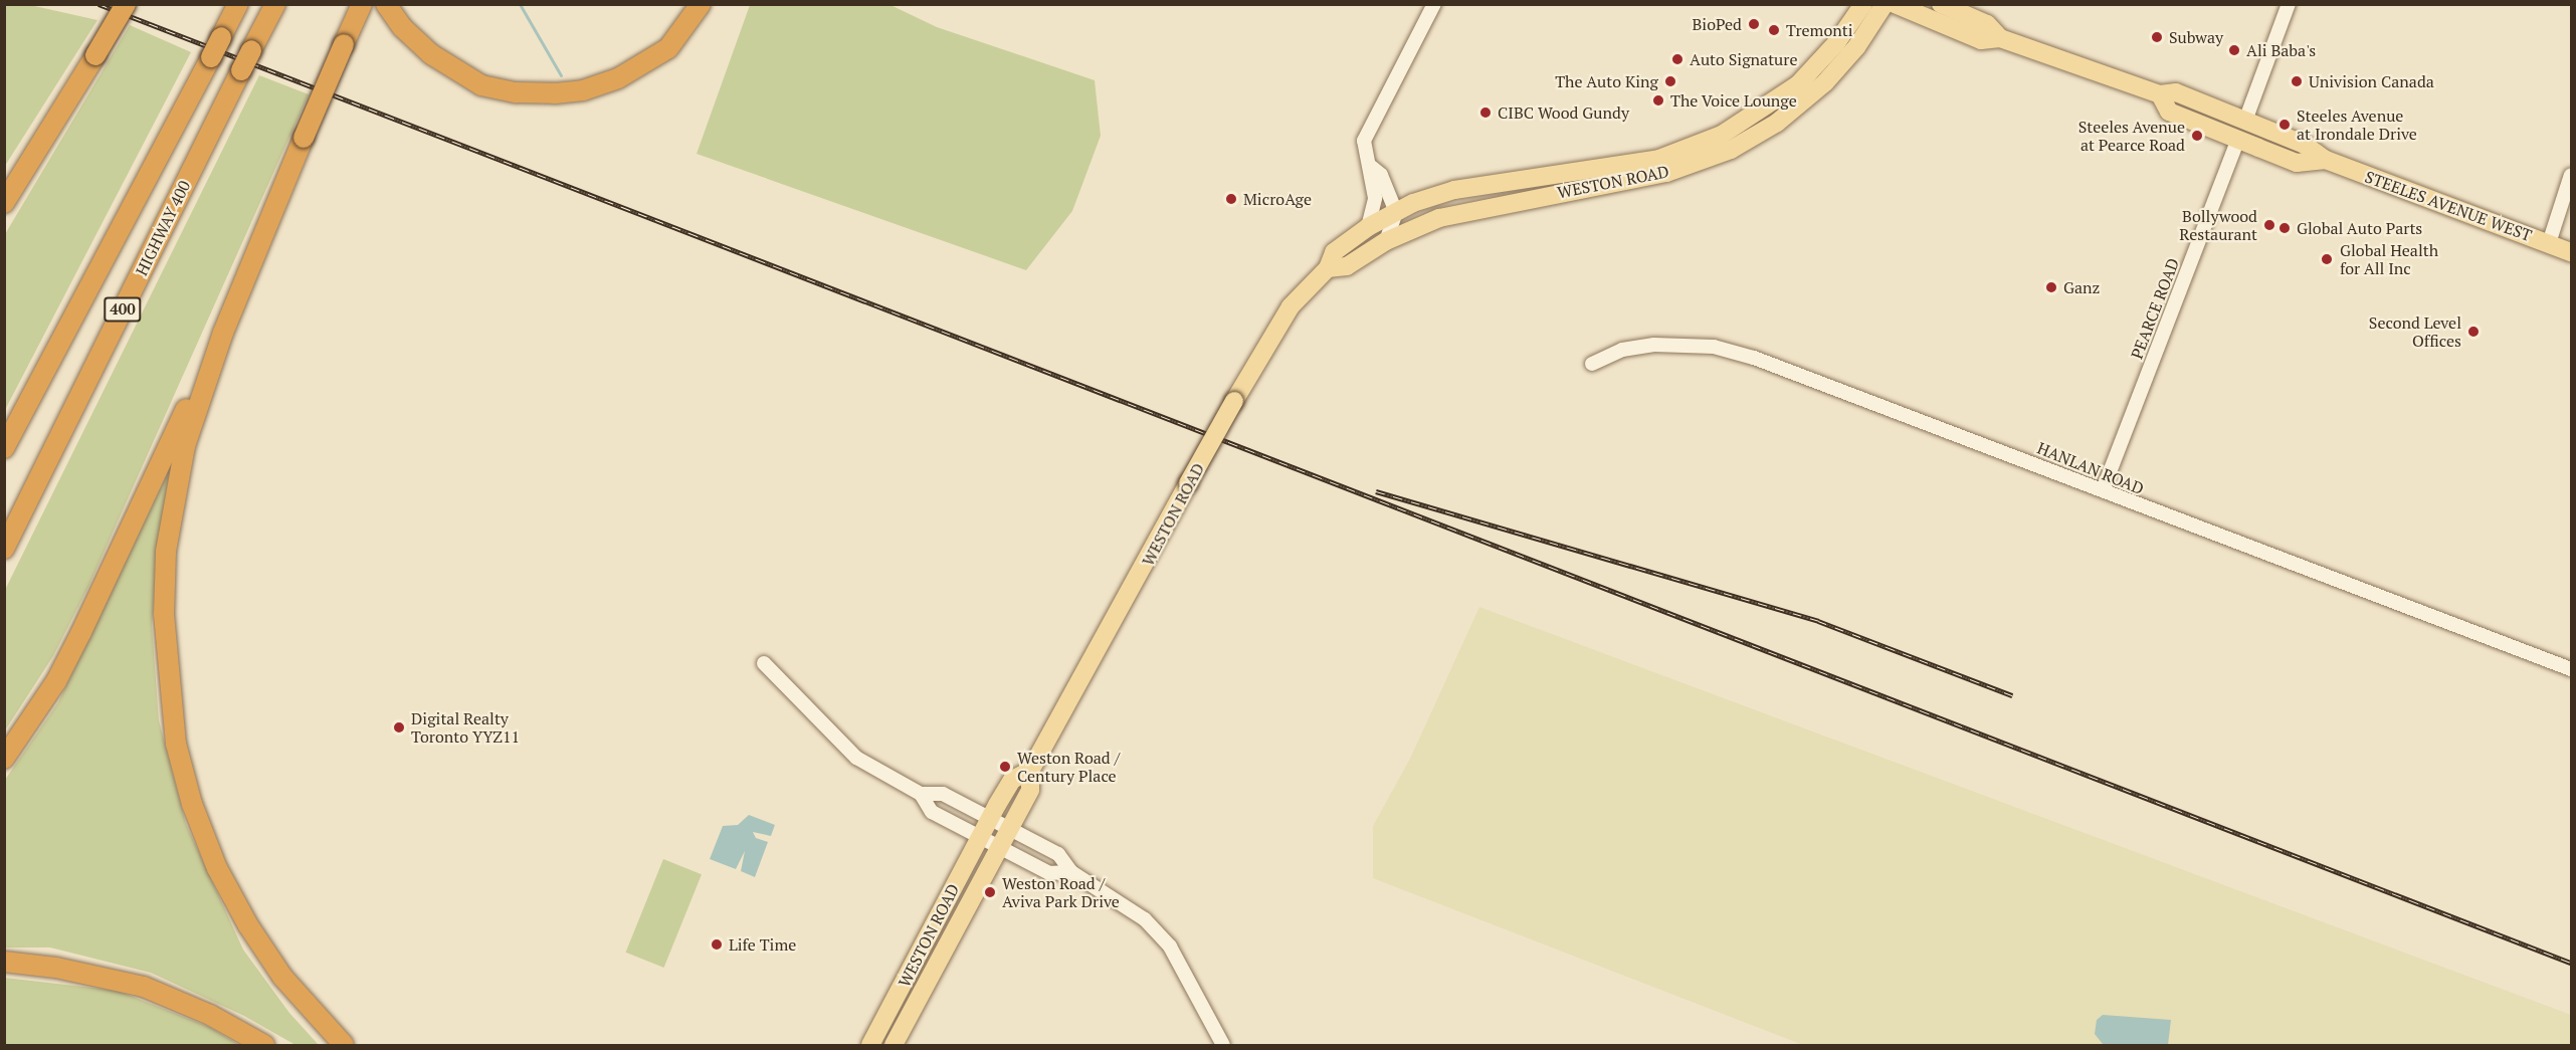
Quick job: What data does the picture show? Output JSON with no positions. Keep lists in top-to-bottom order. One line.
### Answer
{"streets":{"highway":["HIGHWAY 400","400"],"main road":["WESTON ROAD","STEELES AVENUE WEST"],"street":["PEARCE ROAD","HANLAN ROAD"]},"crossings":[["STEELES AVENUE WEST","PEARCE ROAD"],["PEARCE ROAD","HANLAN ROAD"]],"places":["BioPed","Tremonti","Subway","Ali Baba's","Auto Signature","The Auto King","Univision Canada","The Voice Lounge","CIBC Wood Gundy","Steeles Avenue at Irondale Drive","Steeles Avenue at Pearce Road","MicroAge","Bollywood Restaurant","Global Auto Parts","Global Health for All Inc","Ganz","Second Level Offices","Digital Realty Toronto YYZ11","Weston Road / Century Place","Weston Road / Aviva Park Drive","Life Time"]}
